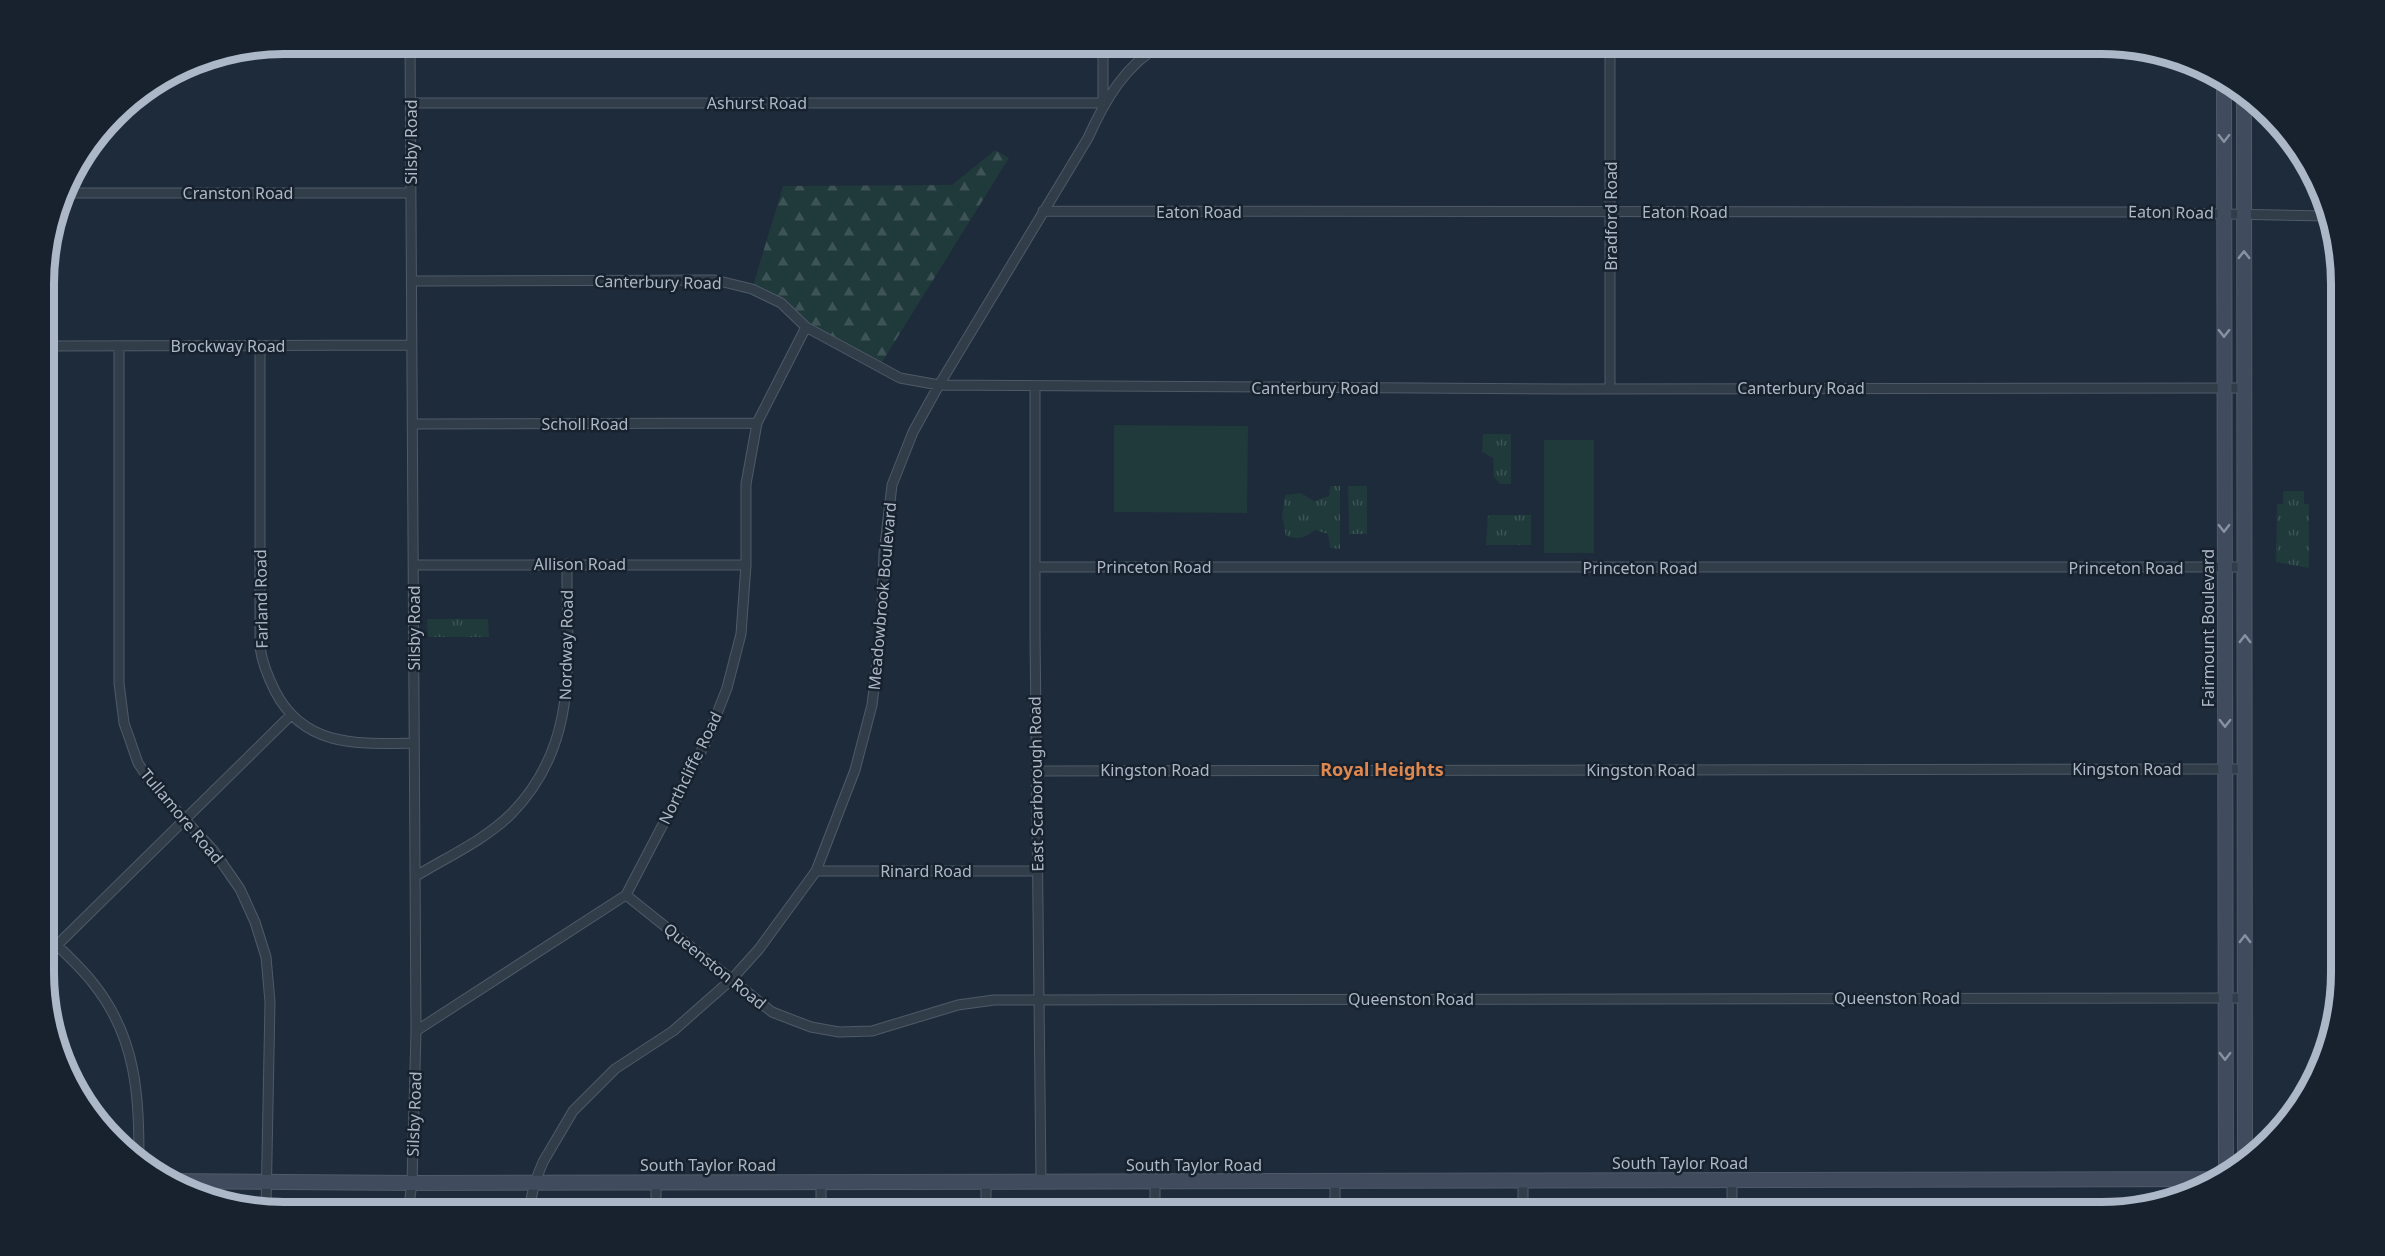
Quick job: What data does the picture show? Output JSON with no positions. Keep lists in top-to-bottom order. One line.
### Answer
{"streets":{"main road":["Fairmount Boulevard","South Taylor Road"],"street":["Ashurst Road","Silsby Road","Cranston Road","Eaton Road","Bradford Road","Canterbury Road","Brockway Road","Scholl Road","Allison Road","Princeton Road","Meadowbrook Boulevard","Farland Road","Nordway Road","Northcliffe Road","Kingston Road","East Scarborough Road","Tullamore Road","Rinard Road","Queenston Road"]},"crossings":[["Ashurst Road","Silsby Road"],["Ashurst Road","Meadowbrook Boulevard"],["Silsby Road","Cranston Road"],["Silsby Road","Canterbury Road"],["Silsby Road","Brockway Road"],["Silsby Road","Scholl Road"],["Silsby Road","Allison Road"],["Silsby Road","Farland Road"],["Silsby Road","Nordway Road"],["Silsby Road","Northcliffe Road"],["Silsby Road","South Taylor Road"],["Eaton Road","Bradford Road"],["Eaton Road","Meadowbrook Boulevard"],["Eaton Road","Fairmount Boulevard"],["Bradford Road","Canterbury Road"],["Canterbury Road","Meadowbrook Boulevard"],["Canterbury Road","Fairmount Boulevard"],["Canterbury Road","Northcliffe Road"],["Canterbury Road","East Scarborough Road"],["Brockway Road","Farland Road"],["Brockway Road","Tullamore Road"],["Scholl Road","Northcliffe Road"],["Allison Road","Nordway Road"],["Allison Road","Northcliffe Road"],["Princeton Road","Fairmount Boulevard"],["Princeton Road","East Scarborough Road"],["Meadowbrook Boulevard","Rinard Road"],["Meadowbrook Boulevard","Queenston Road"],["Meadowbrook Boulevard","South Taylor Road"],["Fairmount Boulevard","Kingston Road"],["Fairmount Boulevard","Queenston Road"],["Northcliffe Road","Queenston Road"],["Kingston Road","East Scarborough Road"],["East Scarborough Road","Rinard Road"],["East Scarborough Road","Queenston Road"],["East Scarborough Road","South Taylor Road"],["Tullamore Road","South Taylor Road"]],"districts":["Royal Heights"]}
